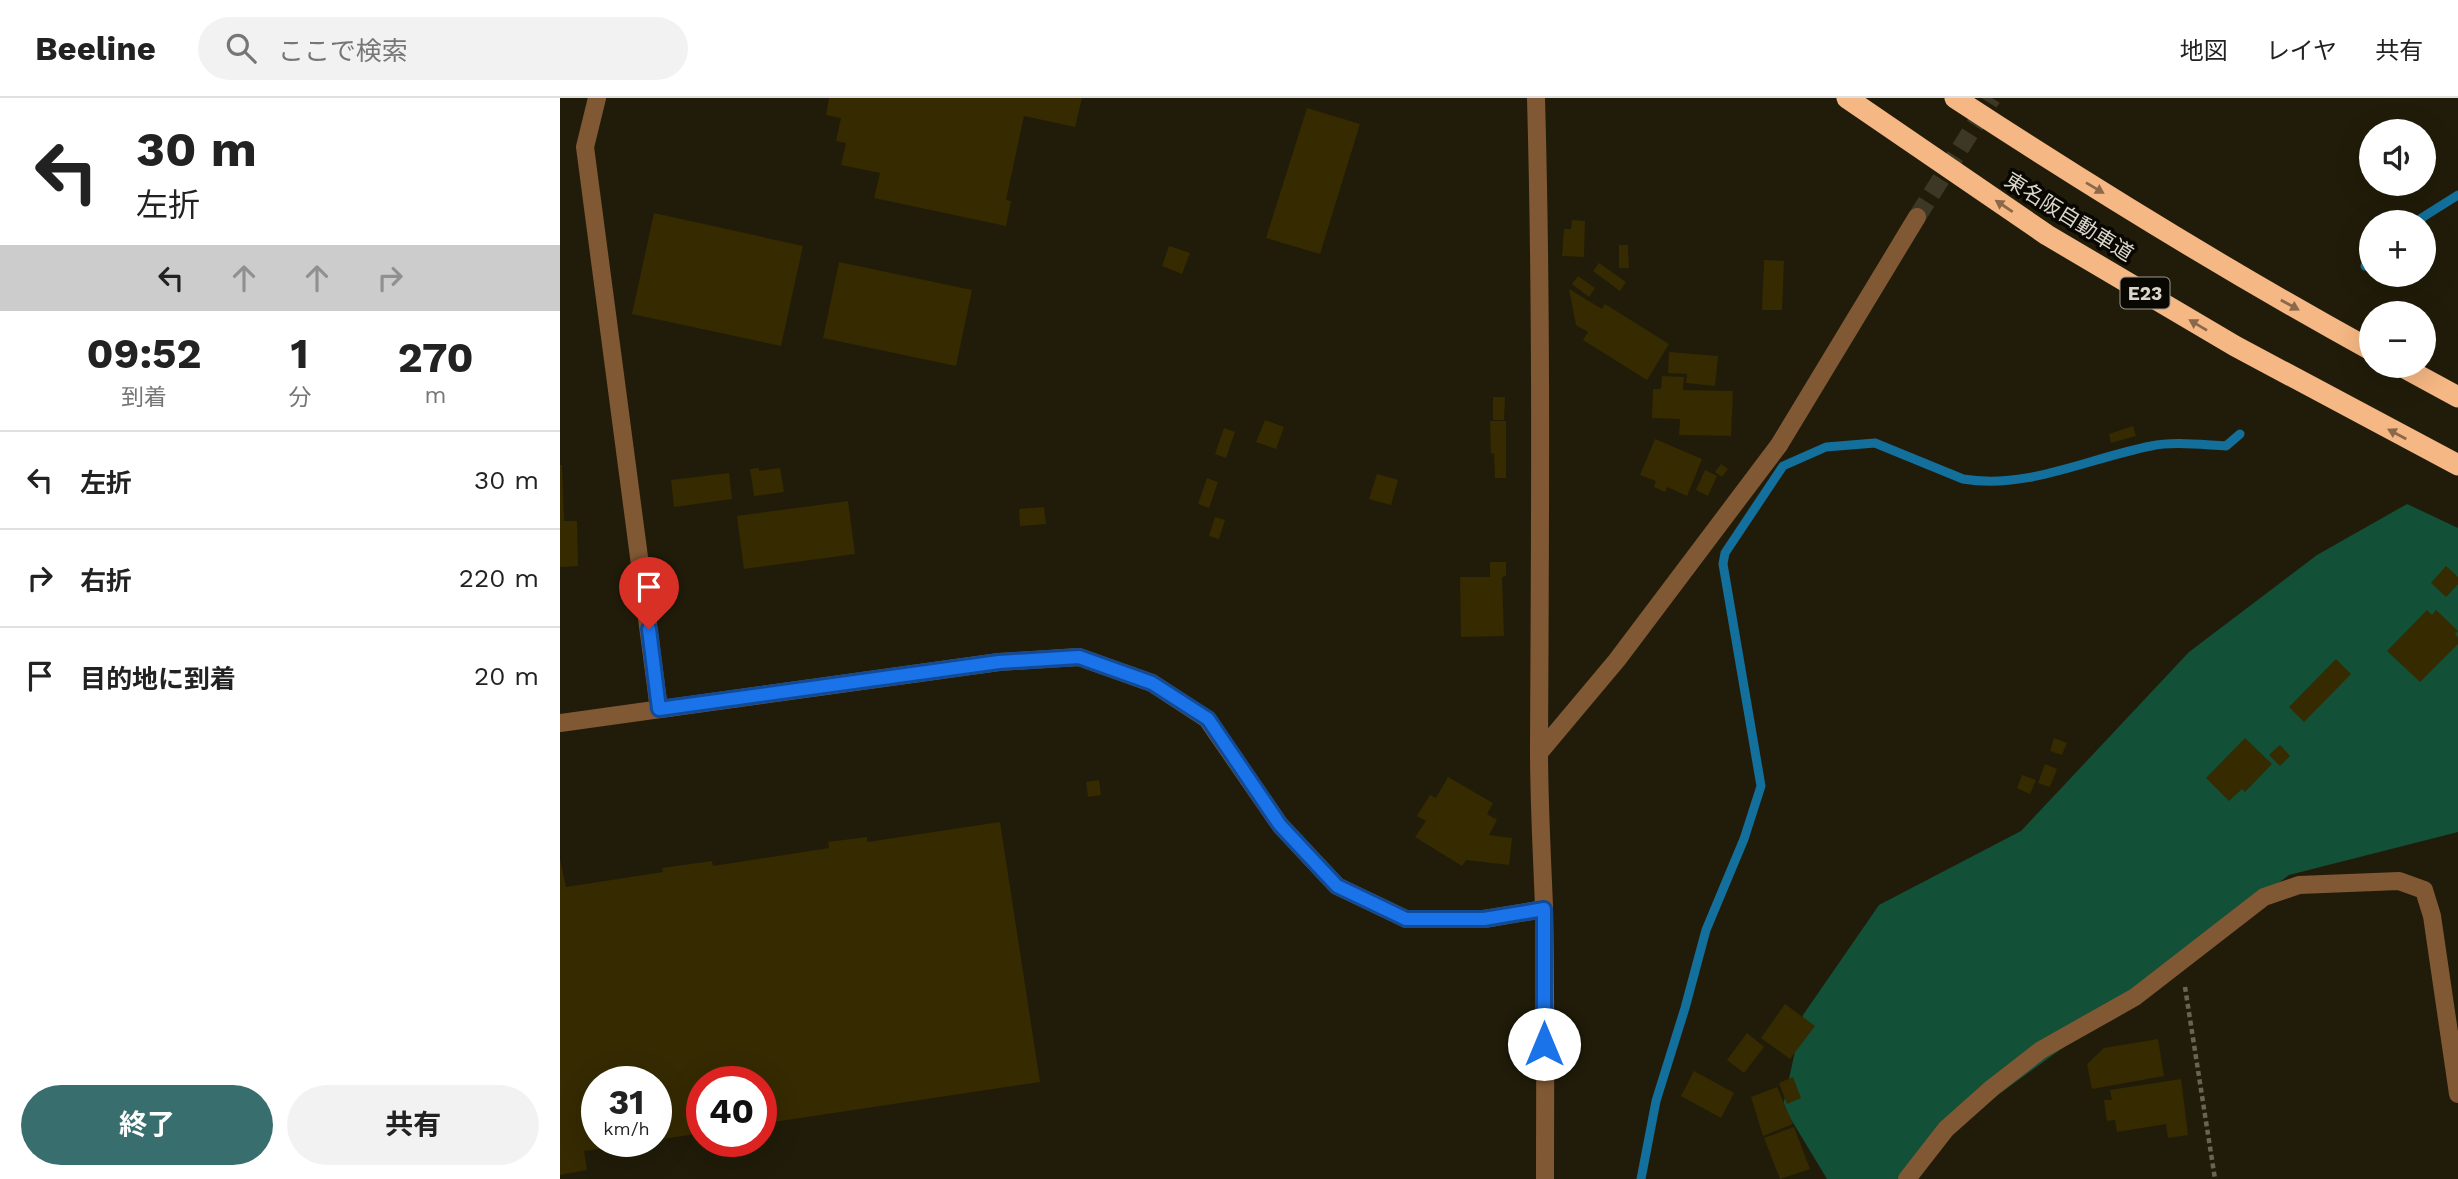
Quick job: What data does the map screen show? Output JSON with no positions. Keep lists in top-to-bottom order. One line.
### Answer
{"streets":{"highway":["東名阪自動車道","E23"]},"page":{"header":"Beeline","search":"ここで検索","nav":["地図","レイヤ","共有"],"turn":["30 m","左折"],"map_buttons":["+","−"],"eta":["09:52","到着","1","分","270","m"],"list":[{"name":"左折","value":"30 m"},{"name":"右折","value":"220 m"},{"name":"目的地に到着","value":"20 m"}],"speed":"31 km/h","limit":"40","buttons":["終了","共有"]}}
